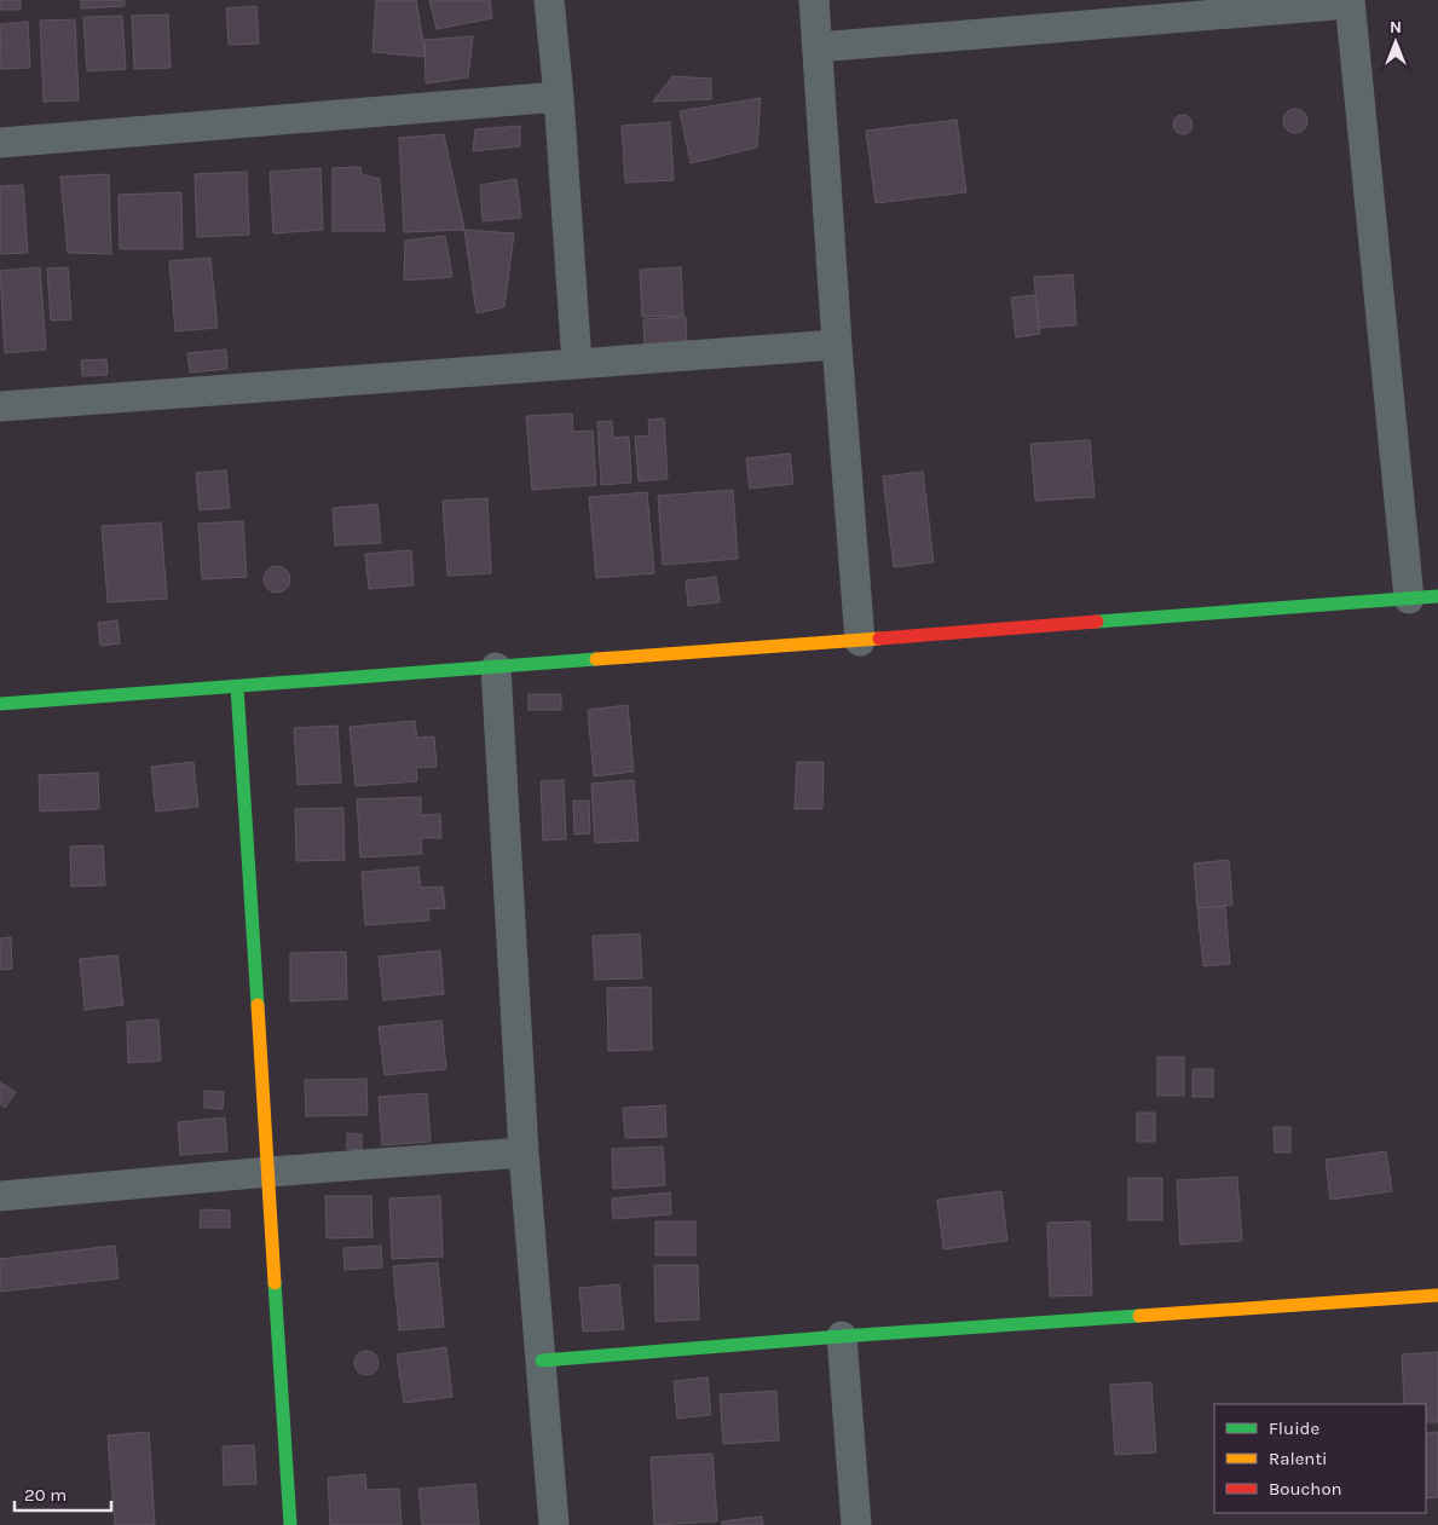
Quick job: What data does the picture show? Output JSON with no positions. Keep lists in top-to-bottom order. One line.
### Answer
{"legend":["Fluide","Ralenti","Bouchon"],"scale_bar":"20 m","north":"top"}
